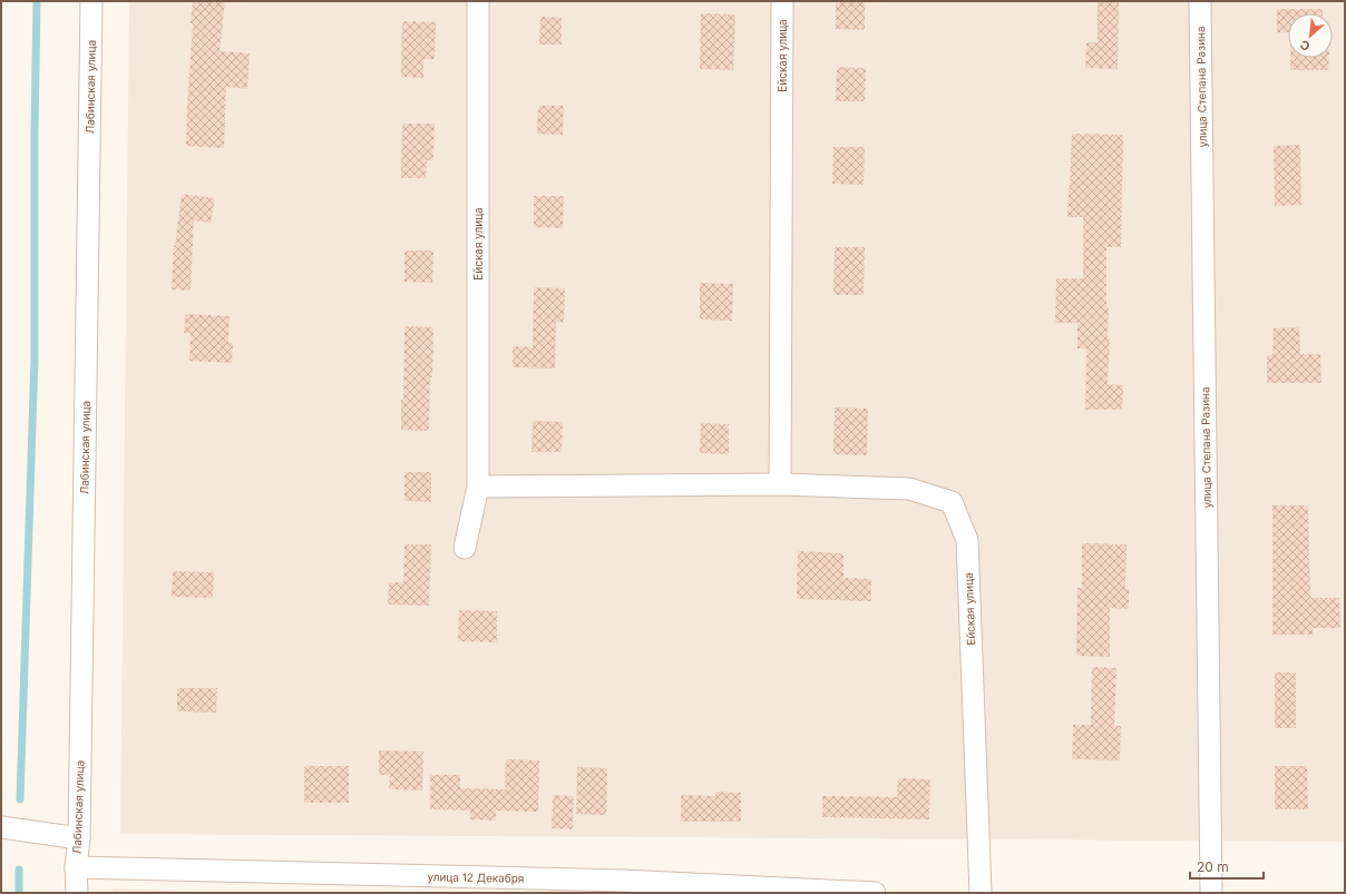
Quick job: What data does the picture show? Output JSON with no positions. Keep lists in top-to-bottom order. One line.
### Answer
{"streets":{"street":["Ейская улица","Лабинская улица","улица Степана Разина","улица 12 Декабря"]},"crossings":[["Лабинская улица","улица 12 Декабря"]],"scale_bar":"20 m","north":"bottom left"}
